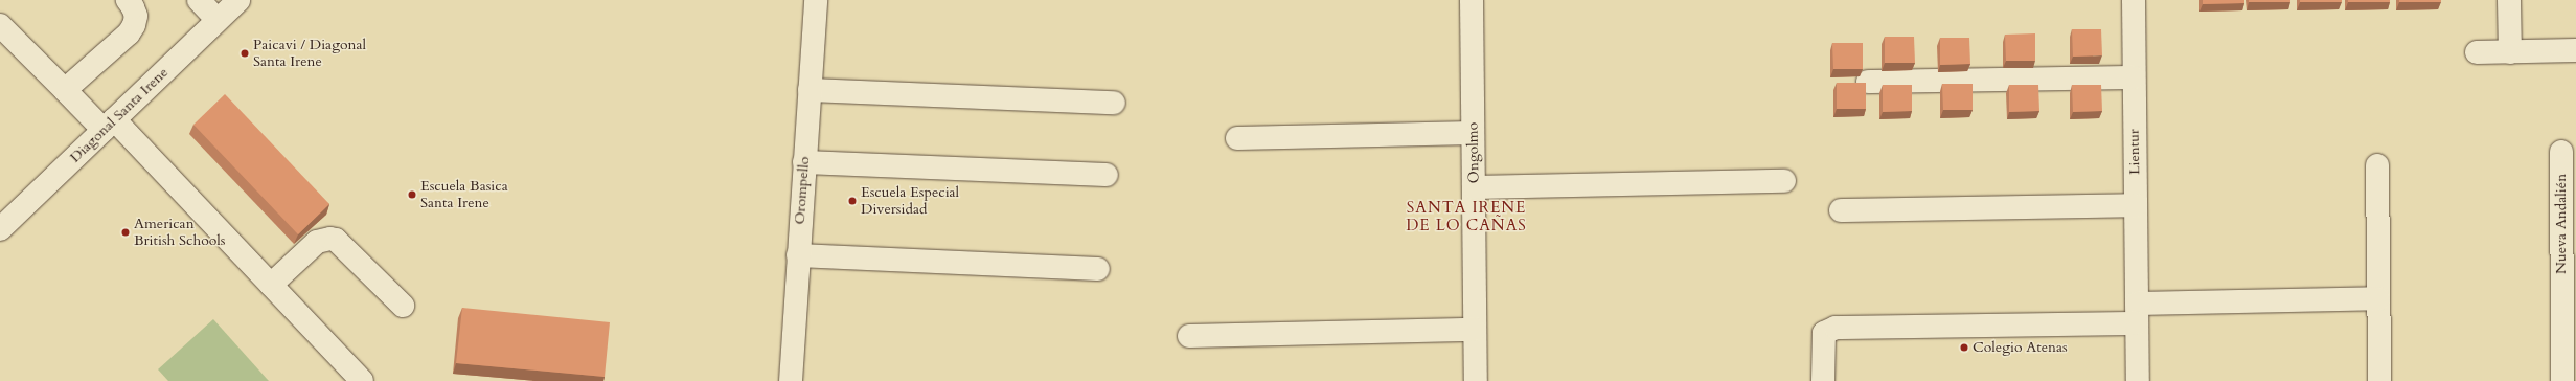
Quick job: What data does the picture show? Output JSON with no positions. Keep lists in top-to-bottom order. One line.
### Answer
{"streets":{"street":["Diagonal Santa Irene","Lientur","Ongolmo","Orompello","Nueva Andalién"]},"districts":["SANTA IRENE DE LO CAÑAS"],"places":["Paicavi / Diagonal Santa Irene","Escuela Basica Santa Irene","Escuela Especial Diversidad","American British Schools","Colegio Atenas"]}
